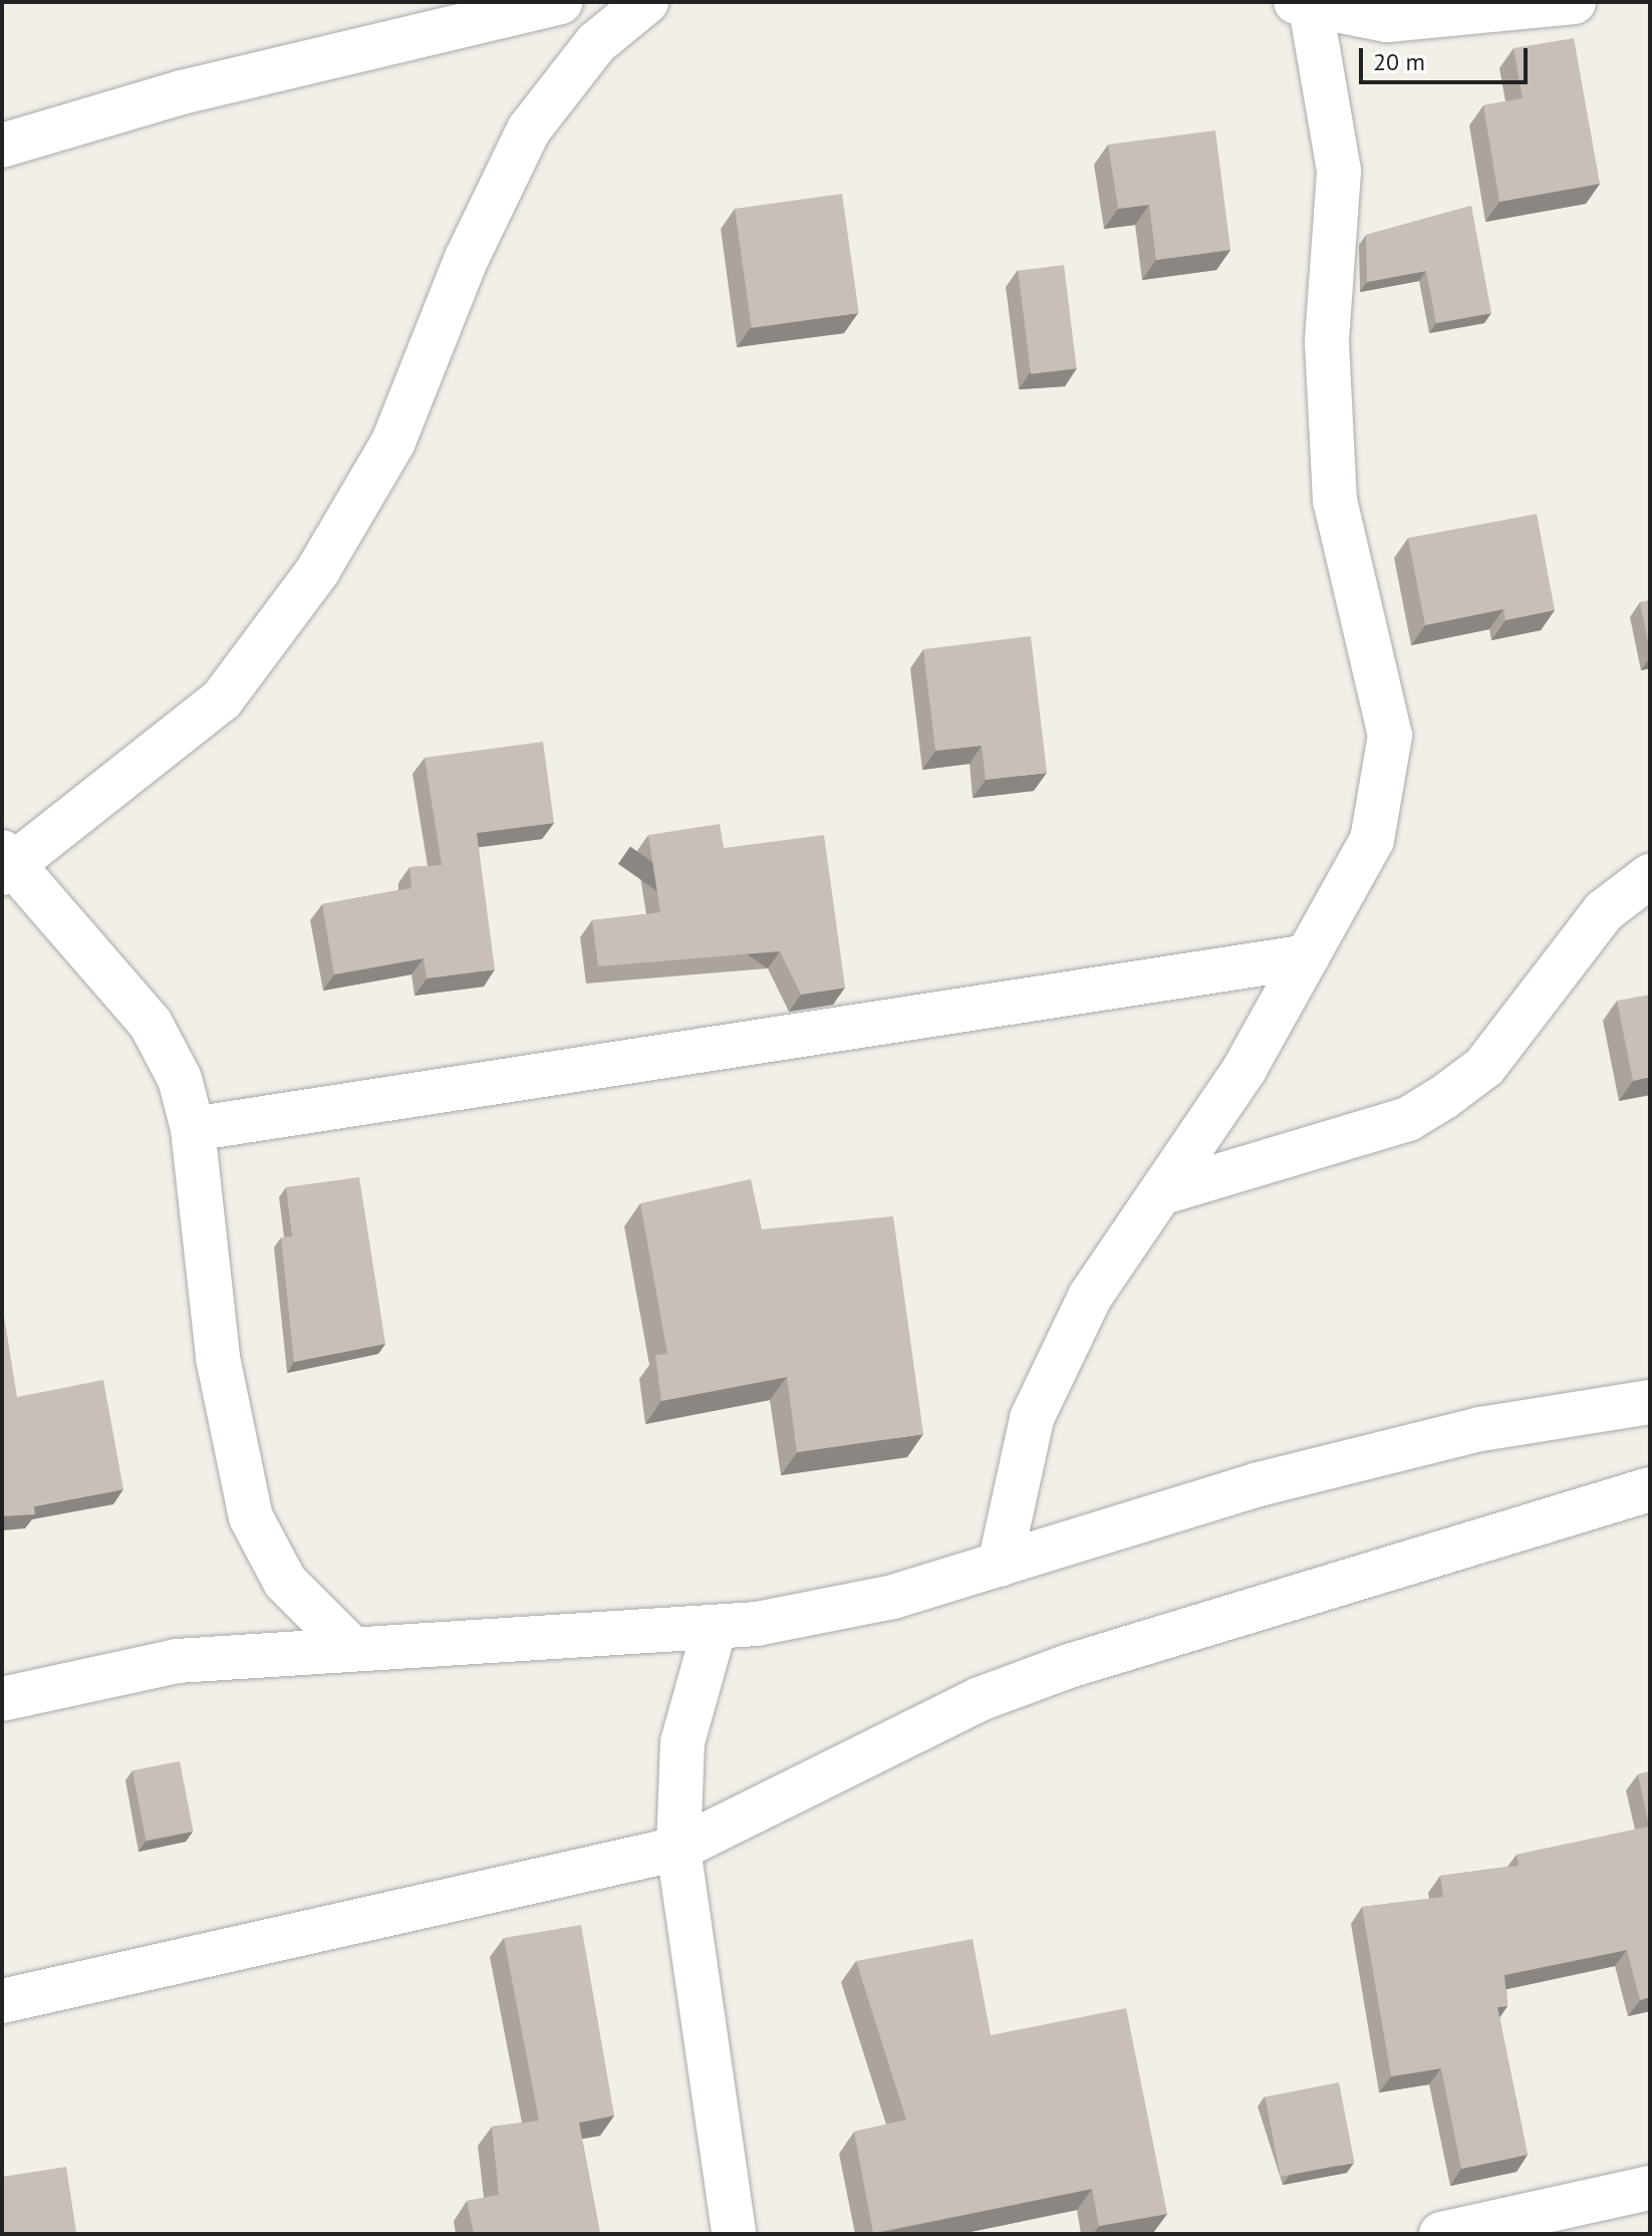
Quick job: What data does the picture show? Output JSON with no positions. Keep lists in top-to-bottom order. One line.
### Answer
{"scale_bar":"20 m"}
